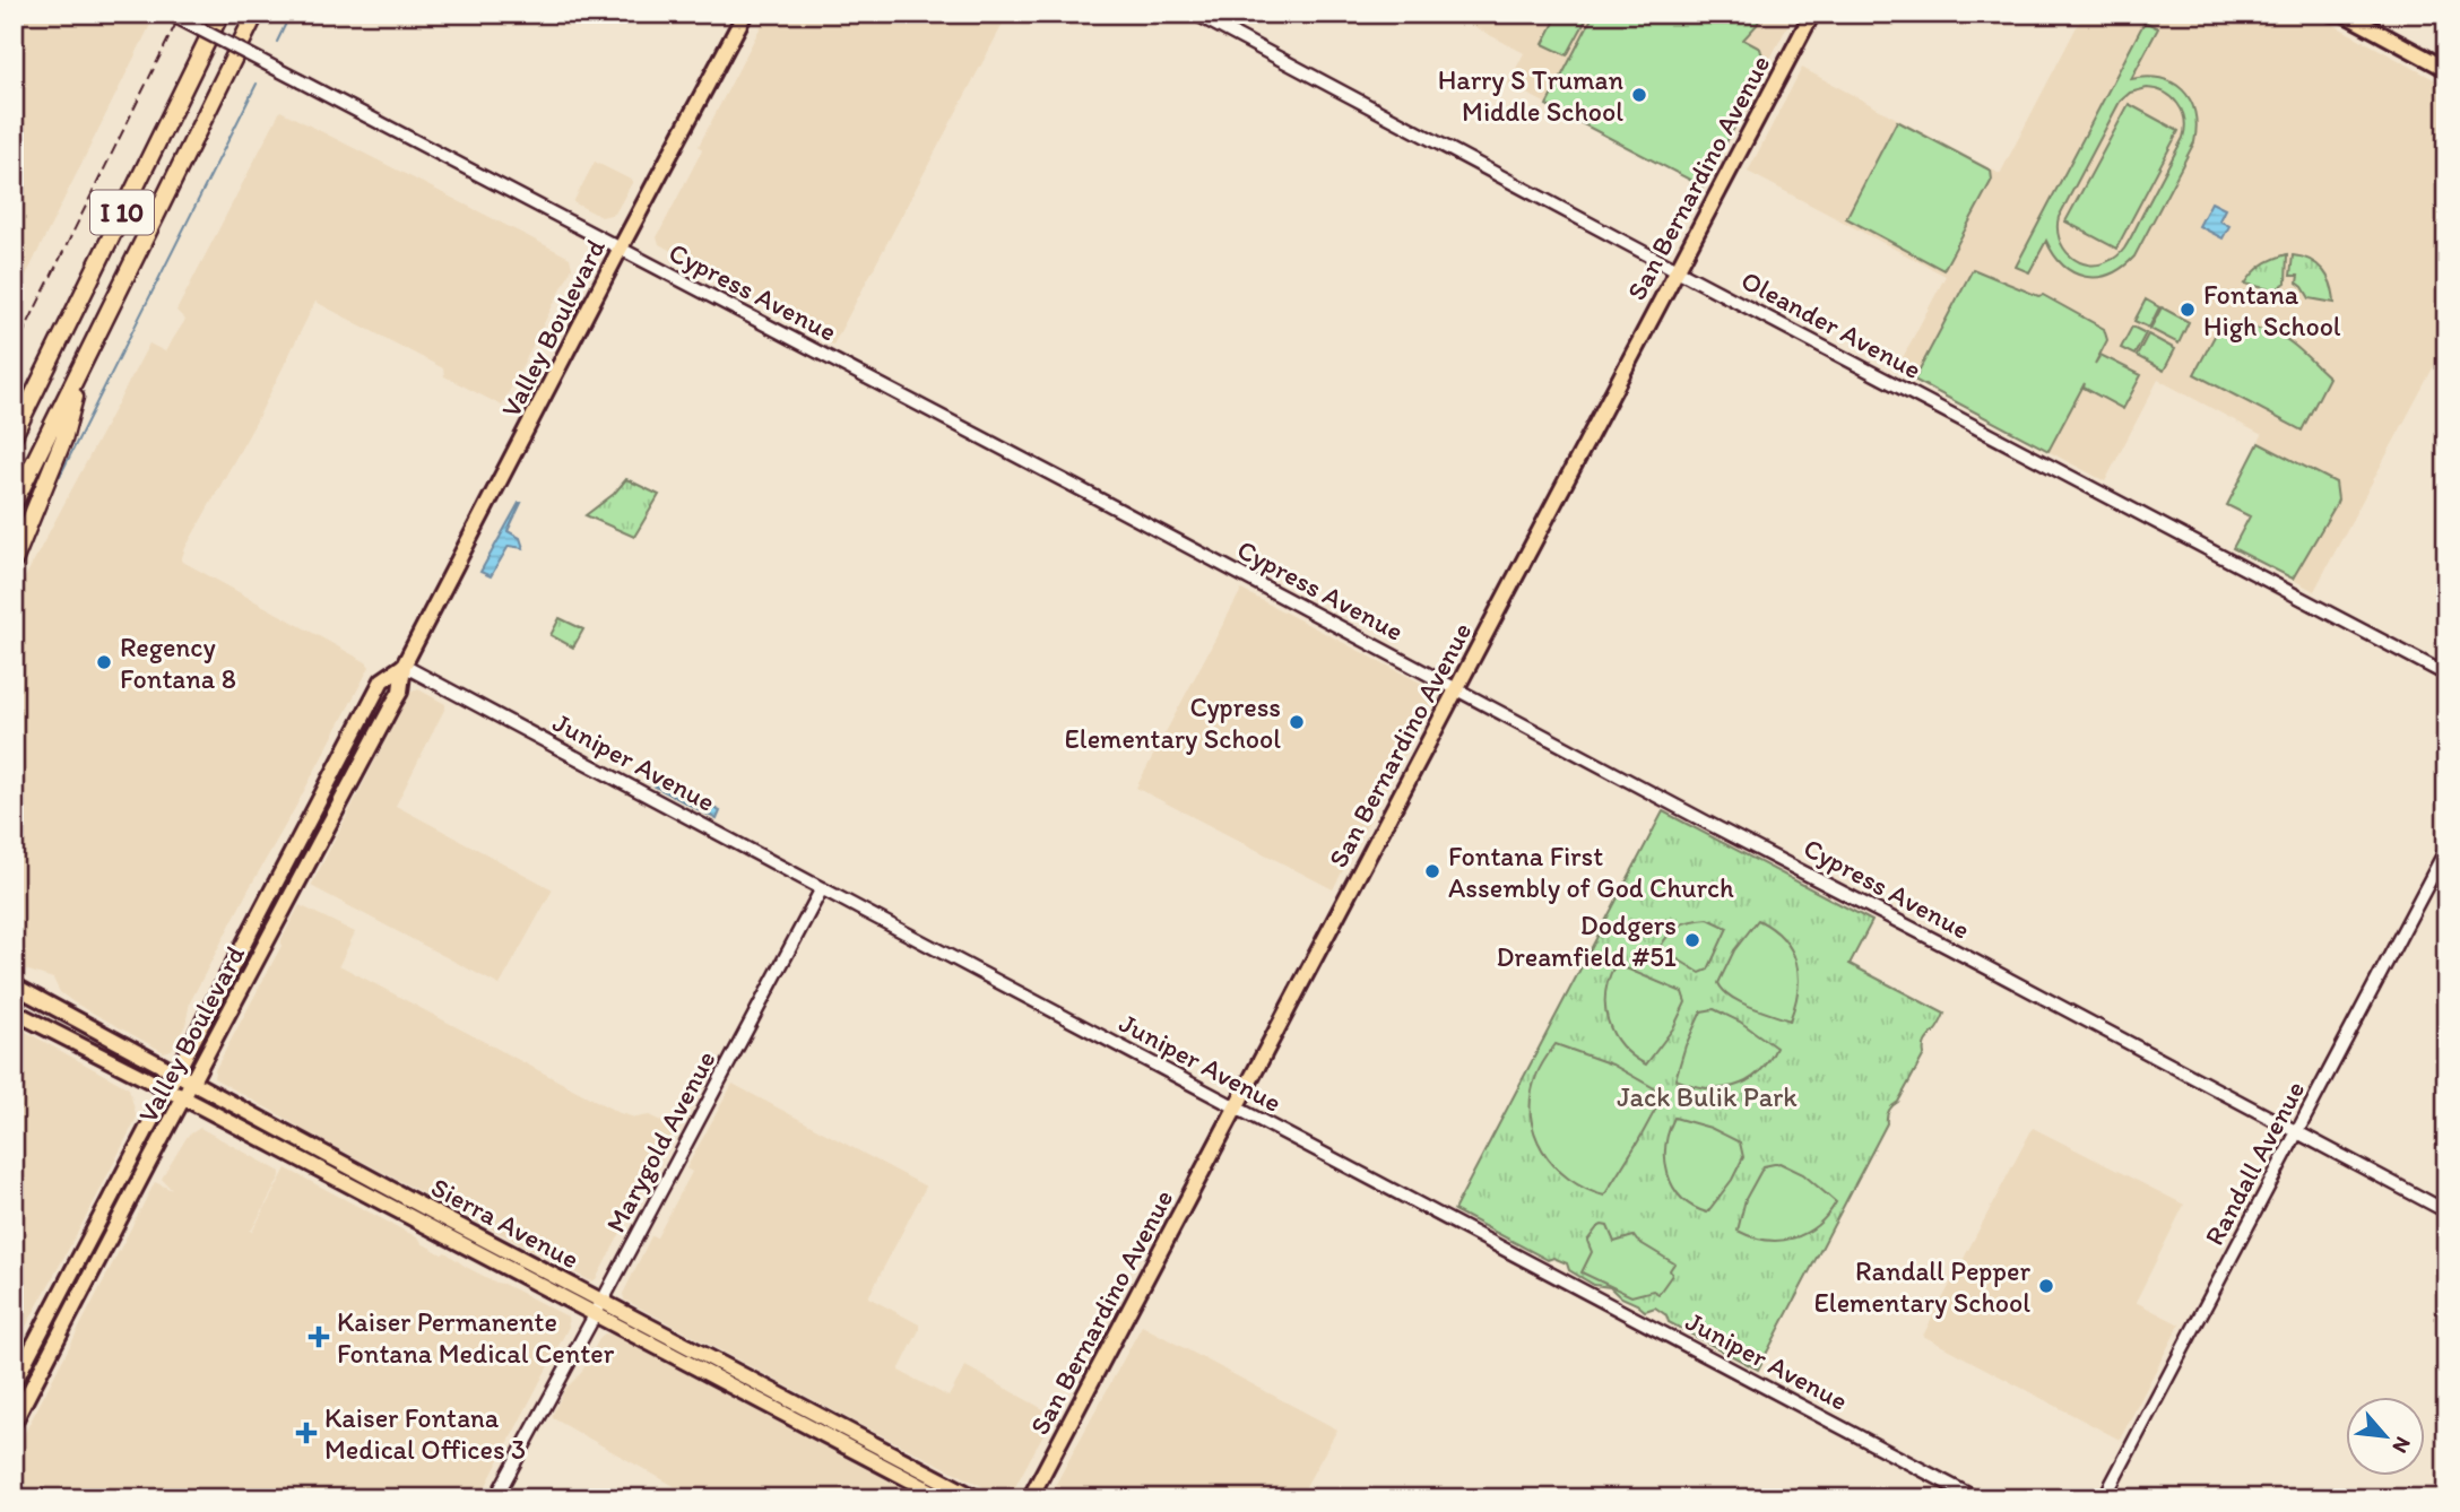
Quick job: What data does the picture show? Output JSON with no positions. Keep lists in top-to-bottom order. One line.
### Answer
{"streets":{"highway":["I 10"],"main road":["San Bernardino Avenue","Valley Boulevard","Sierra Avenue"],"street":["Cypress Avenue","Oleander Avenue","Juniper Avenue","Marygold Avenue","Randall Avenue"]},"crossings":[["San Bernardino Avenue","Cypress Avenue"],["San Bernardino Avenue","Oleander Avenue"],["San Bernardino Avenue","Juniper Avenue"],["Cypress Avenue","Valley Boulevard"],["Cypress Avenue","Randall Avenue"],["Valley Boulevard","Juniper Avenue"],["Valley Boulevard","Sierra Avenue"],["Juniper Avenue","Marygold Avenue"],["Marygold Avenue","Sierra Avenue"]],"parks":["Jack Bulik Park"],"places":{"other":["Harry S Truman Middle School","Fontana High School","Regency Fontana 8","Cypress Elementary School","Fontana First Assembly of God Church","Dodgers Dreamfield #51","Randall Pepper Elementary School"],"health":["Kaiser Permanente Fontana Medical Center","Kaiser Fontana Medical Offices 3"]},"north":"bottom right"}
